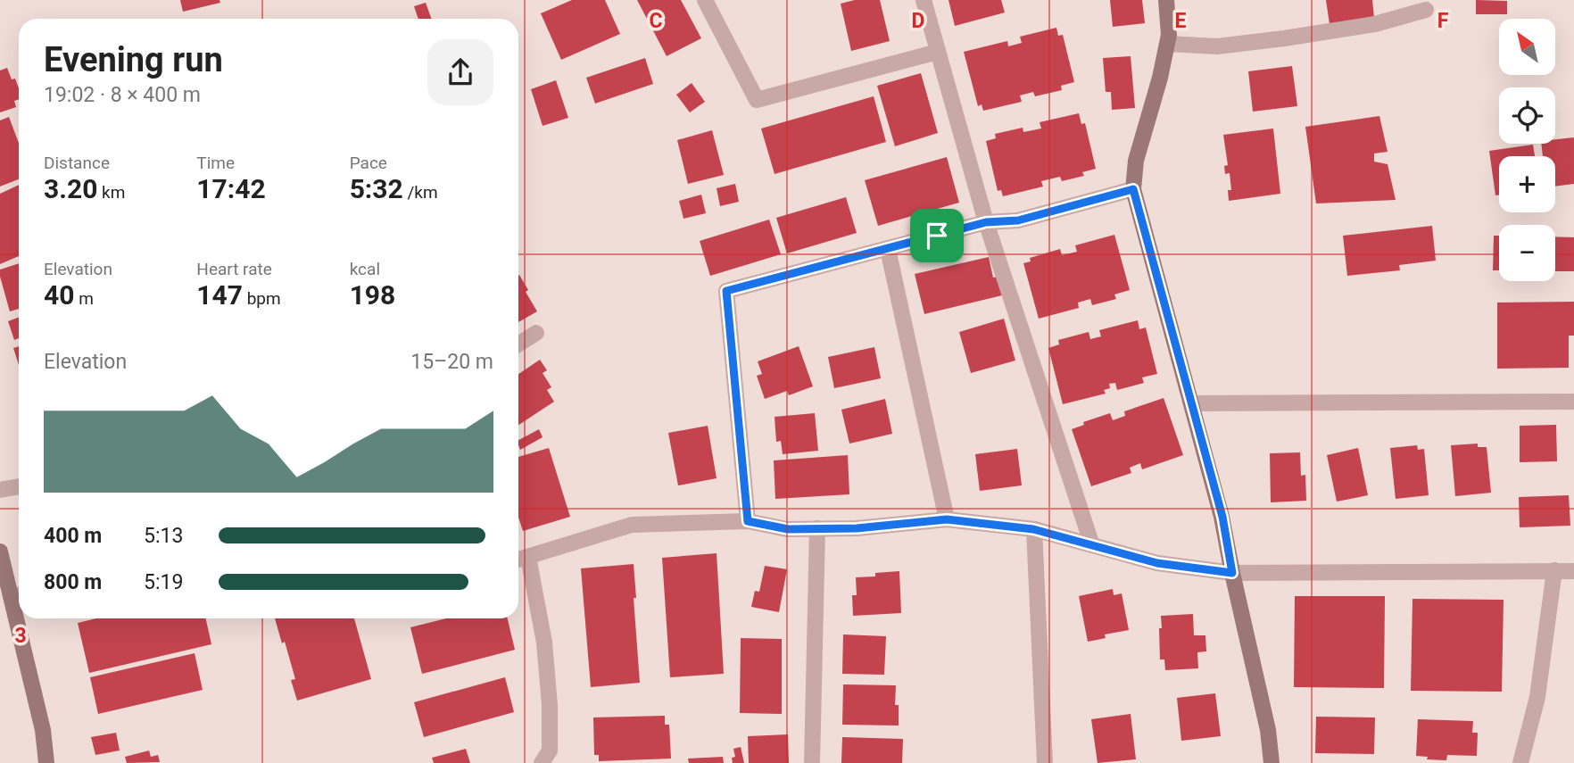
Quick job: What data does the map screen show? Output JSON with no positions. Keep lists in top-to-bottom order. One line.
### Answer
{"north":"top left","page":{"map_buttons":["+","−"],"heading":["Evening run","19:02 · 8 × 400 m"],"stats":[["Distance","3.20 km"],["Time","17:42"],["Pace","5:32 /km"],["Elevation","40 m"],["Heart rate","147 bpm"],["kcal","198"]],"chart":["Elevation","15–20 m"],"list":[{"name":"400 m","note":"5:13"},{"name":"800 m","note":"5:19"}]},"grid":{"columns":["C","D","E","F"],"rows":["3"]}}
